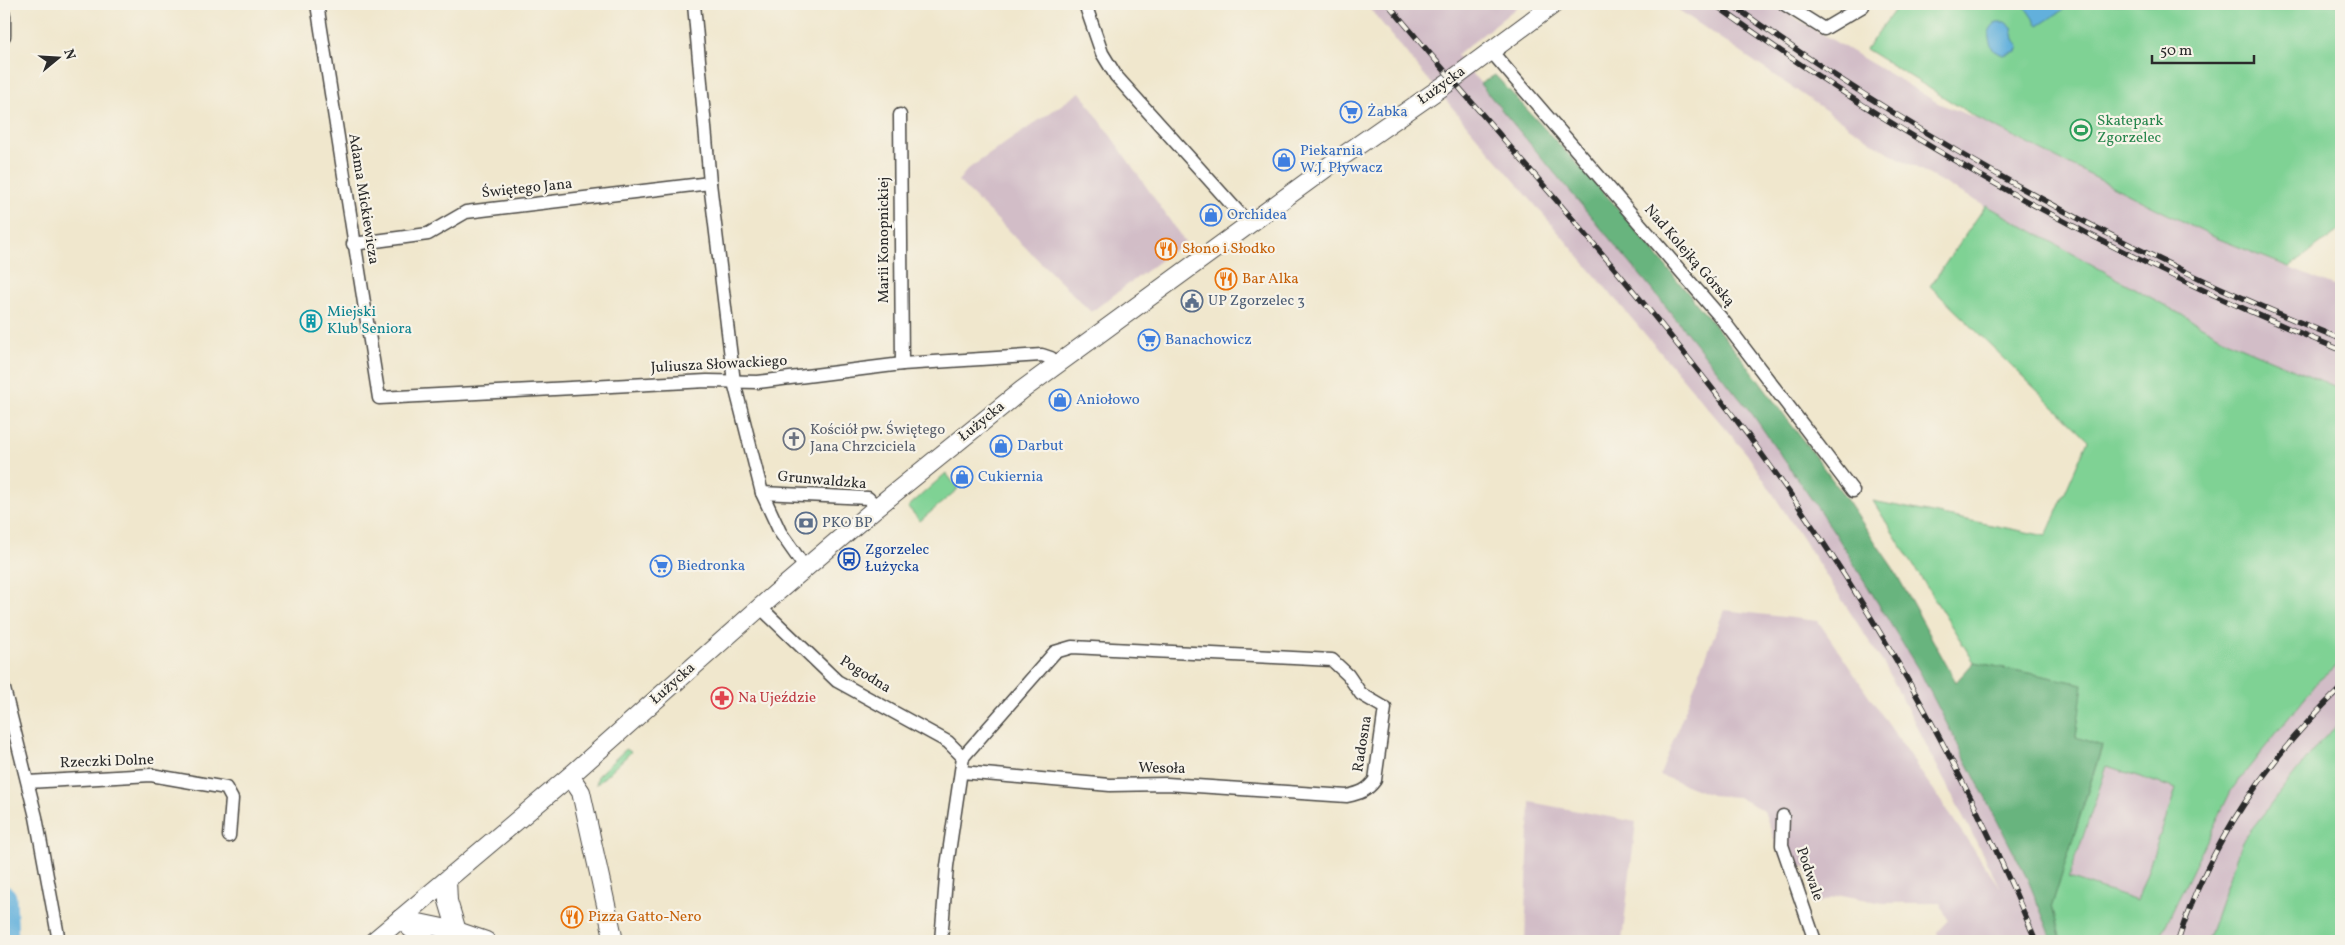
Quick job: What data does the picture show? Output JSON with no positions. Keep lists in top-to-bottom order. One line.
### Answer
{"streets":{"main road":["Łużycka"],"street":["Świętego Jana","Adama Mickiewicza","Marii Konopnickiej","Nad Kolejką Górską","Juliusza Słowackiego","Grunwaldzka","Pogodna","Radosna","Rzeczki Dolne","Wesoła","Podwale"]},"crossings":[["Łużycka","Nad Kolejką Górską"],["Łużycka","Juliusza Słowackiego"],["Łużycka","Grunwaldzka"],["Łużycka","Pogodna"],["Świętego Jana","Adama Mickiewicza"],["Adama Mickiewicza","Juliusza Słowackiego"],["Marii Konopnickiej","Juliusza Słowackiego"],["Juliusza Słowackiego","Grunwaldzka"],["Pogodna","Radosna"],["Radosna","Wesoła"]],"places":{"supermarket":["Żabka","Banachowicz","Biedronka"],"sports":["Skatepark Zgorzelec"],"shop":["Piekarnia W.J. Pływacz","Orchidea","Aniołowo","Darbut","Cukiernia"],"restaurant":["Słono i Słodko","Bar Alka","Pizza Gatto-Nero"],"public building":["UP Zgorzelec 3"],"building":["Miejski Klub Seniora"],"church":["Kościół pw. Świętego Jana Chrzciciela"],"bank":["PKO BP"],"bus stop":["Zgorzelec Łużycka"],"pharmacy":["Na Ujeździe"]},"scale_bar":"50 m","north":"right"}
